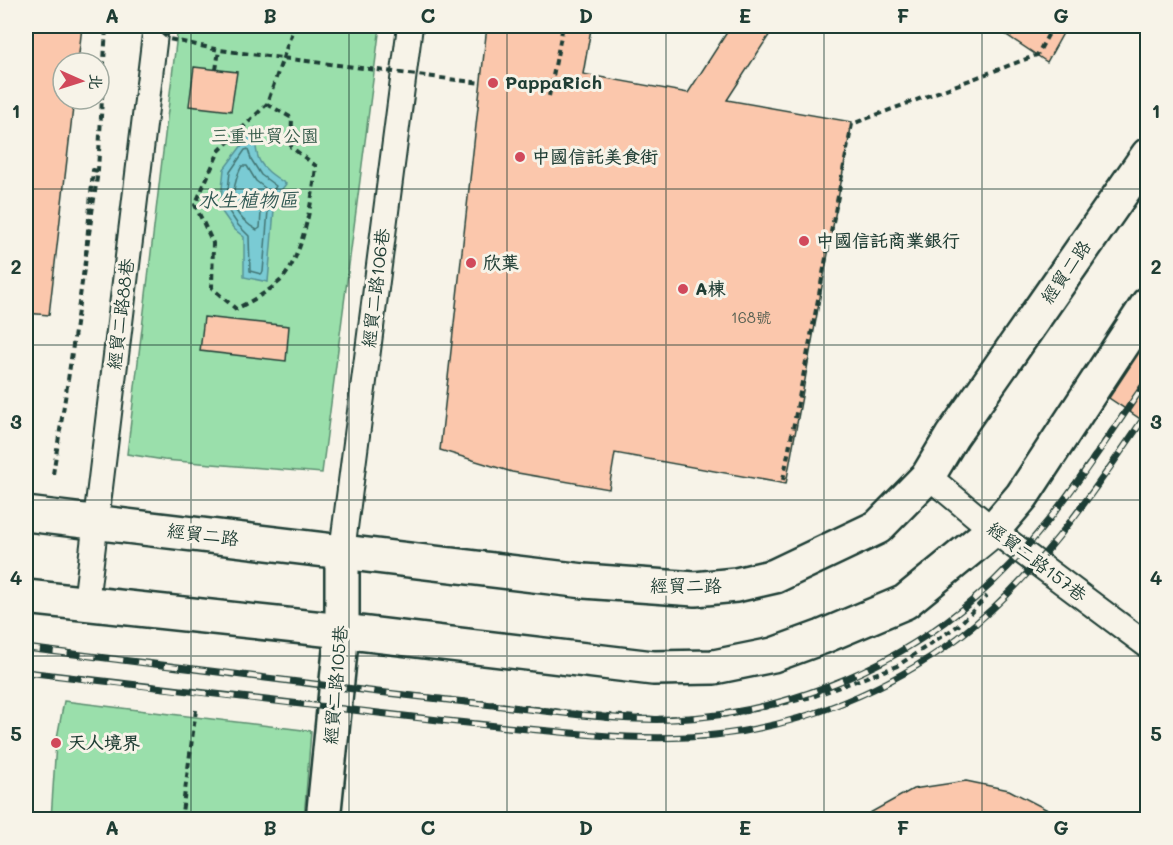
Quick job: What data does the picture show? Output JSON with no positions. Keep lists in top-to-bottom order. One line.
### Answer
{"streets":{"main road":["經貿二路","經貿二路105巷"],"street":["經貿二路106巷","經貿二路88巷","經貿二路157巷"]},"crossings":[["經貿二路","經貿二路106巷"],["經貿二路","經貿二路88巷"],["經貿二路","經貿二路157巷"],["經貿二路","經貿二路105巷"],["經貿二路106巷","經貿二路105巷"]],"water":["水生植物區"],"parks":["三重世貿公園"],"places":["PappaRich","中國信託美食街","中國信託商業銀行","欣葉","A棟","天人境界"],"house_numbers":["168號"],"north":"right","grid":{"columns":["A","B","C","D","E","F","G"],"rows":["1","2","3","4","5"]}}
